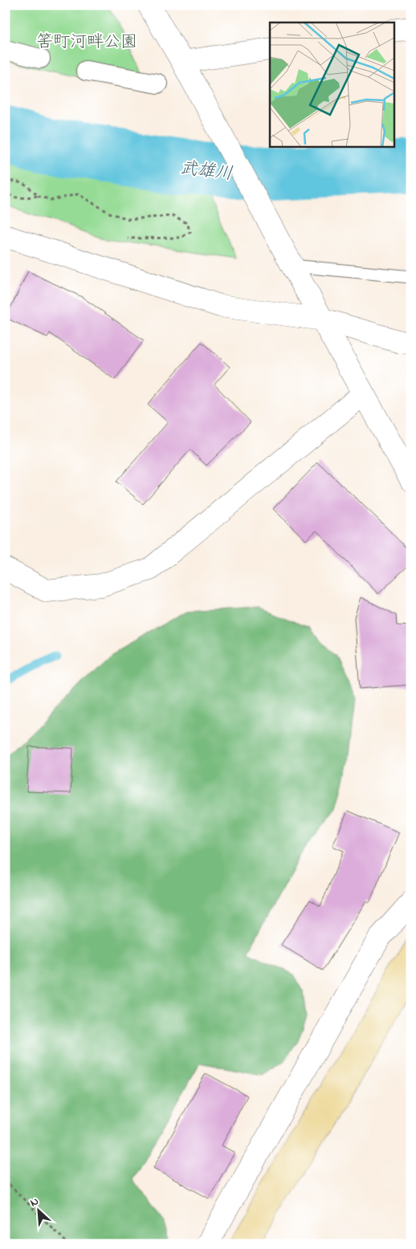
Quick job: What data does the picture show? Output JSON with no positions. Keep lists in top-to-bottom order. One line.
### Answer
{"water":["武雄川"],"parks":["筈町河畔公園"],"north":"top left"}
